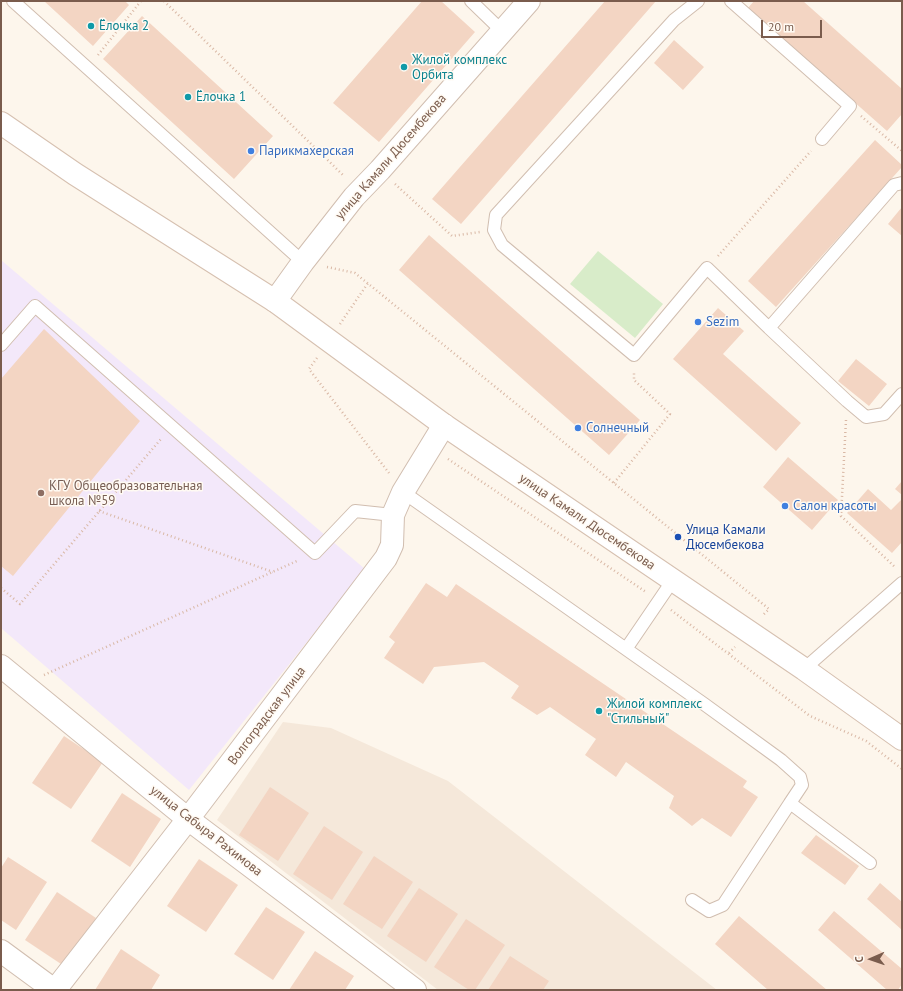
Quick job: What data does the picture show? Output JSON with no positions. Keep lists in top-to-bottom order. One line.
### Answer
{"streets":{"street":["улица Камали Дюсембекова","Волгоградская улица","улица Сабыра Рахимова"]},"crossings":[["улица Камали Дюсембекова","Волгоградская улица"],["Волгоградская улица","улица Сабыра Рахимова"]],"places":["Ёлочка 2","Жилой комплекс Орбита","Ёлочка 1","Парикмахерская","Sezim","Солнечный","КГУ Общеобразовательная школа №59","Салон красоты","Улица Камали Дюсембекова","Жилой комплекс \"Стильный\""],"scale_bar":"20 m","north":"left"}
